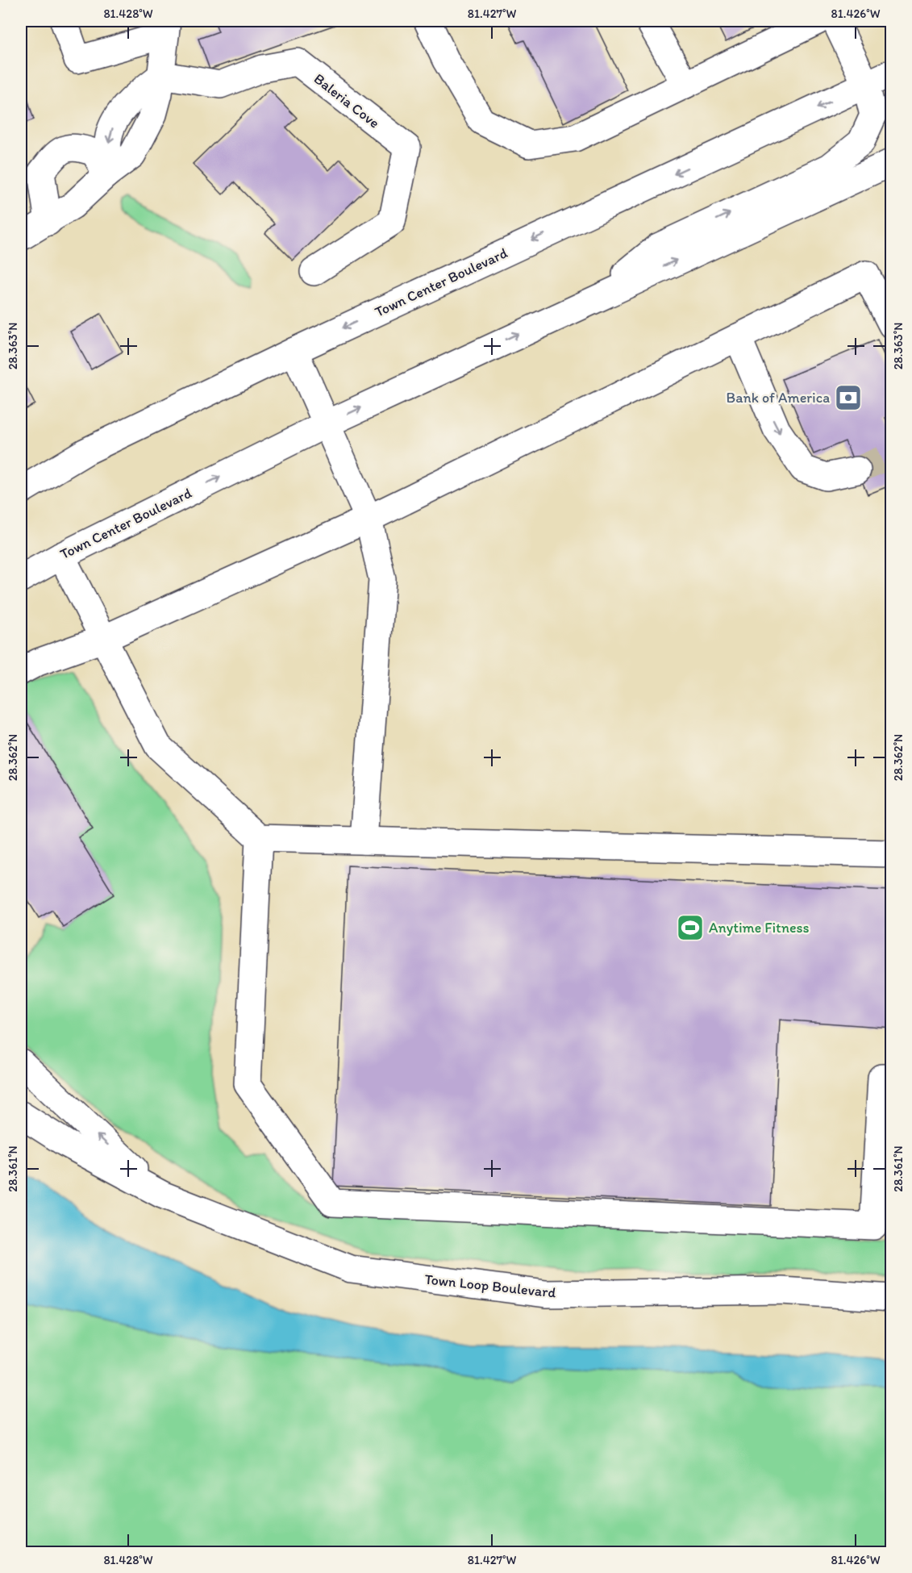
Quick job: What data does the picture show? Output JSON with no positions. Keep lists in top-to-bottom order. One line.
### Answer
{"streets":{"street":["Baleria Cove","Town Center Boulevard","Town Loop Boulevard"]},"places":{"bank":["Bank of America"],"sports":["Anytime Fitness"]},"coordinates":["81.428°W","81.427°W","81.426°W","28.363°N","28.362°N","28.361°N"]}
